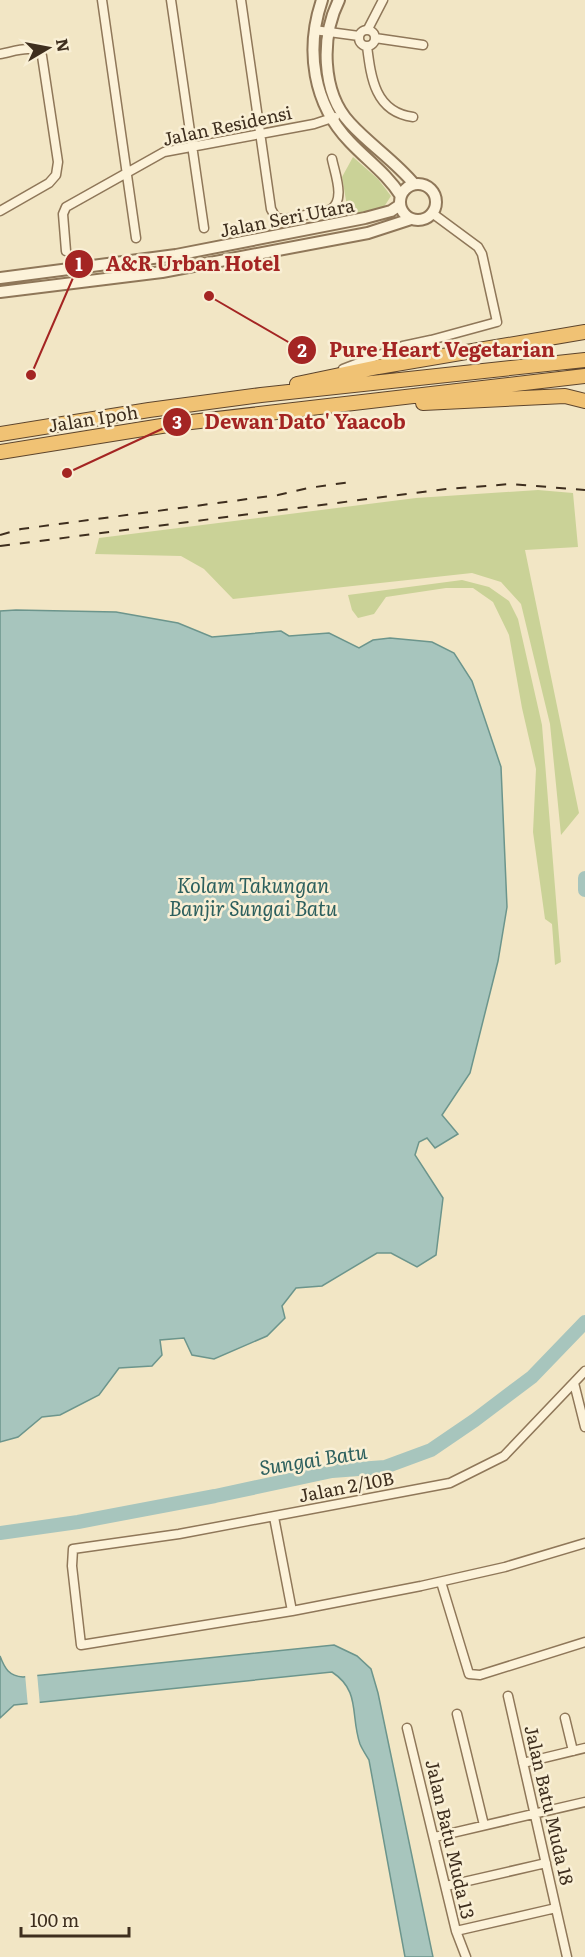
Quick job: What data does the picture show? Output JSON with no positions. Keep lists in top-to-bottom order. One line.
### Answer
{"streets":{"highway":["Jalan Ipoh"],"street":["Jalan Residensi","Jalan Seri Utara","Jalan 2/10B","Jalan Batu Muda 18","Jalan Batu Muda 13"]},"water":["Kolam Takungan Banjir Sungai Batu","Sungai Batu"],"places":["Pure Heart Vegetarian","A&R Urban Hotel","Dewan Dato' Yaacob"],"scale_bar":"100 m","north":"right"}
